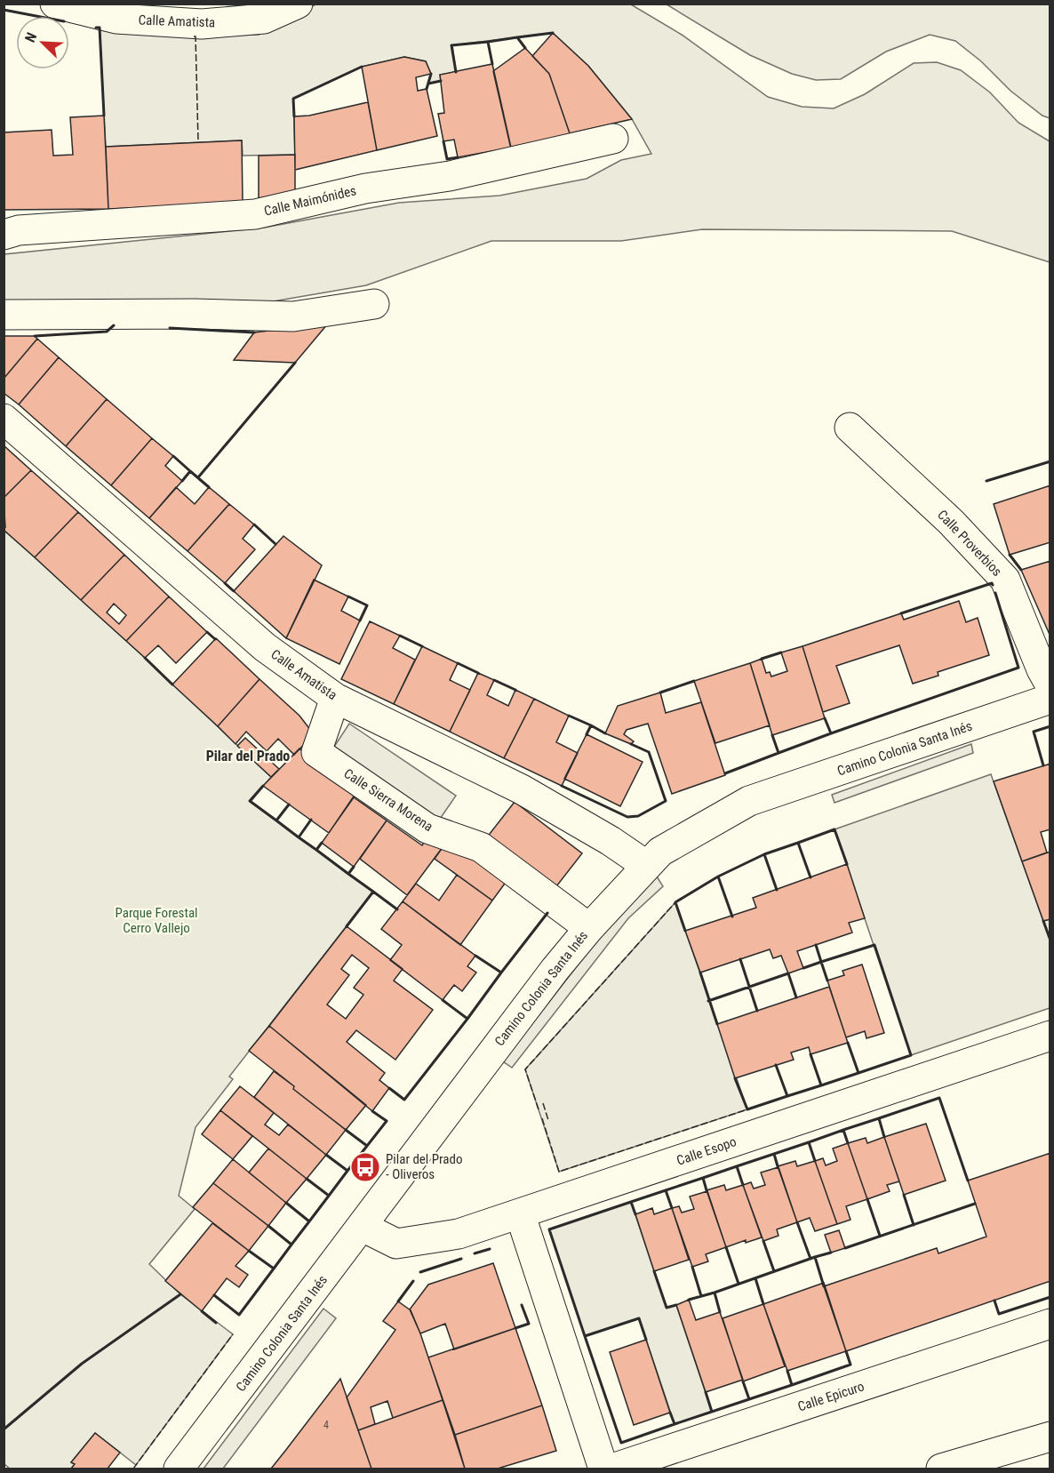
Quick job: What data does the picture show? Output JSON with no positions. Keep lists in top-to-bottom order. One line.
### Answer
{"streets":{"street":["Calle Amatista","Calle Maimónides","Calle Proverbios","Camino Colonia Santa Inés","Calle Sierra Morena","Calle Esopo","Calle Epicuro"]},"crossings":[["Calle Amatista","Camino Colonia Santa Inés"],["Calle Amatista","Calle Sierra Morena"],["Camino Colonia Santa Inés","Calle Sierra Morena"],["Camino Colonia Santa Inés","Calle Esopo"]],"districts":["Pilar del Prado"],"parks":["Parque Forestal Cerro Vallejo"],"places":{"bus stop":["Pilar del Prado - Oliveros"]},"house_numbers":["4"],"north":"top left"}
